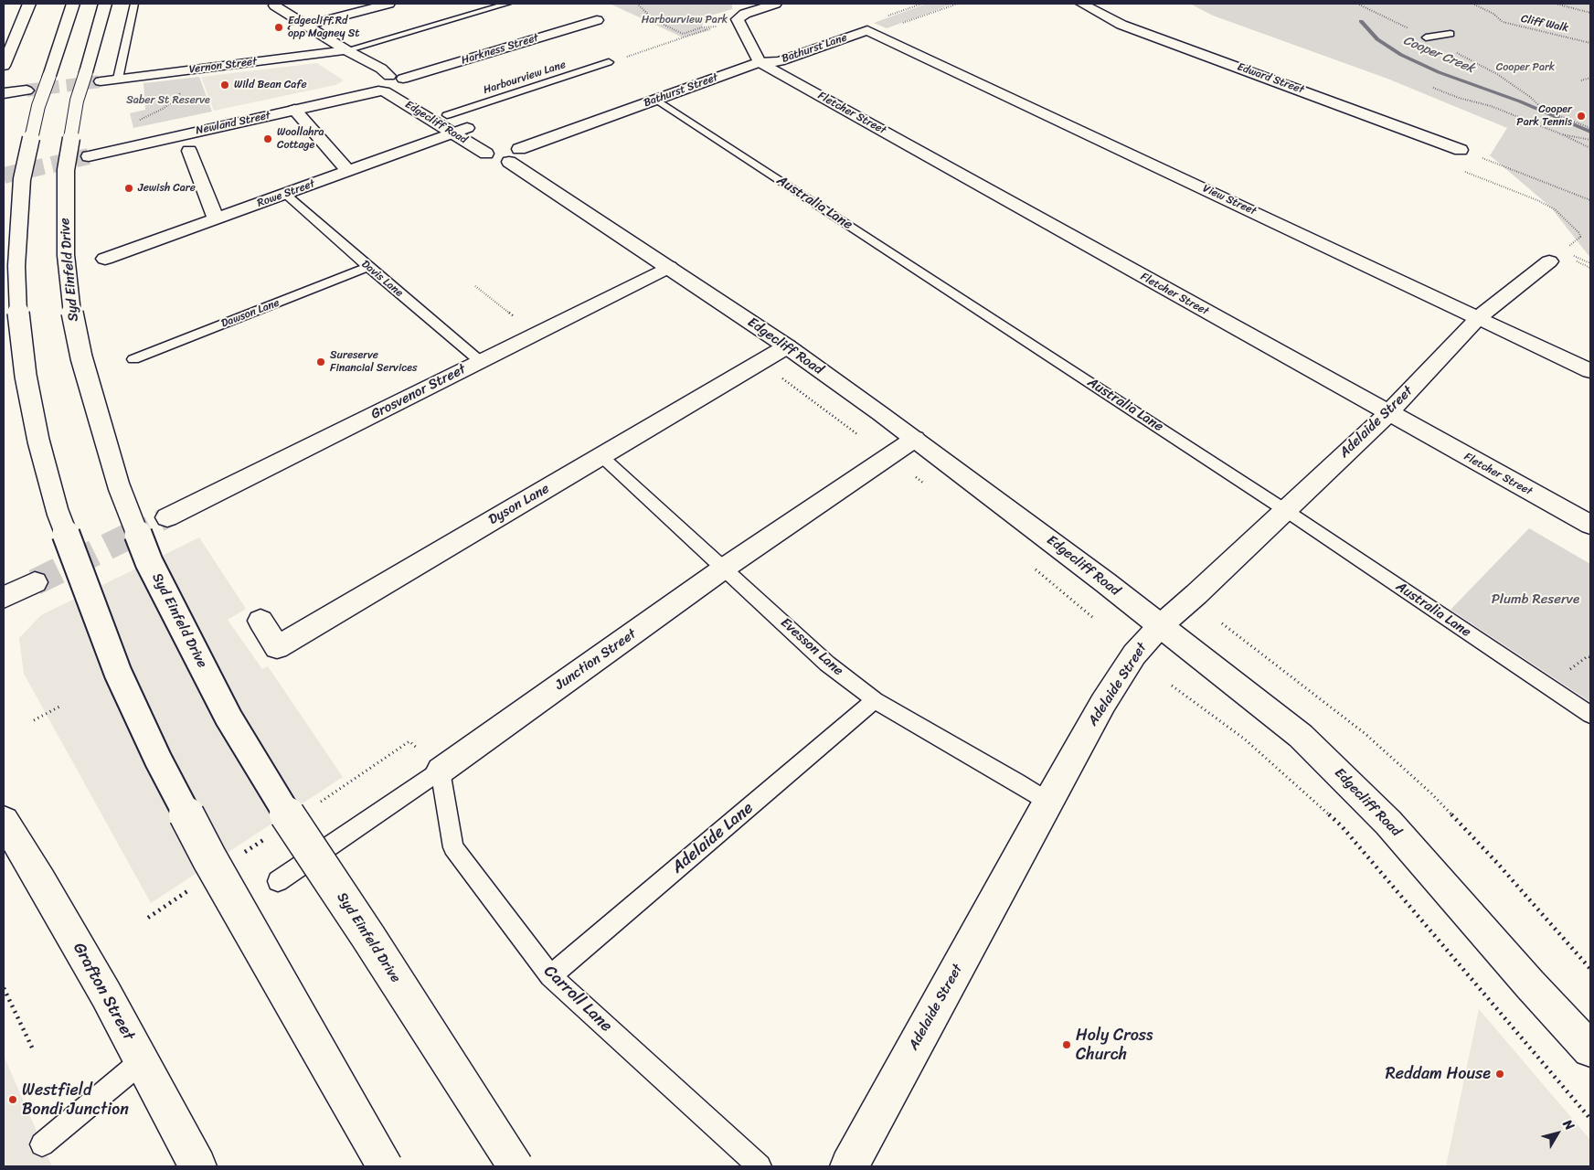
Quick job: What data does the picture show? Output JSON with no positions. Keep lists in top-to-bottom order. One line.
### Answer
{"streets":{"street":["Bathurst Lane","Harkness Street","Vernon Street","Edward Street","Bathurst Street","Fletcher Street","Edgecliff Road","Newland Street","Rowe Street","View Street","Syd Einfeld Drive","Grosvenor Street","Adelaide Street","Dyson Lane","Junction Street","Grafton Street"],"lane":["Harbourview Lane","Australia Lane","Davis Lane","Dawson Lane","Evesson Lane","Adelaide Lane","Carroll Lane"],"path":["Cliff Walk"]},"crossings":[["Bathurst Lane","Bathurst Street"],["Bathurst Lane","Fletcher Street"],["Bathurst Lane","View Street"],["Harkness Street","Edgecliff Road"],["Vernon Street","Edgecliff Road"],["Harbourview Lane","Edgecliff Road"],["Bathurst Street","Fletcher Street"],["Bathurst Street","Edgecliff Road"],["Bathurst Street","Australia Lane"],["Fletcher Street","Adelaide Street"],["Edgecliff Road","Newland Street"],["Edgecliff Road","Rowe Street"],["Edgecliff Road","Grosvenor Street"],["Edgecliff Road","Adelaide Street"],["Edgecliff Road","Dyson Lane"],["Edgecliff Road","Junction Street"],["Rowe Street","Davis Lane"],["View Street","Adelaide Street"],["Australia Lane","Adelaide Street"],["Davis Lane","Dawson Lane"],["Davis Lane","Grosvenor Street"],["Adelaide Street","Evesson Lane"],["Dyson Lane","Evesson Lane"],["Evesson Lane","Junction Street"],["Evesson Lane","Adelaide Lane"],["Junction Street","Carroll Lane"],["Adelaide Lane","Carroll Lane"]],"water":["Cooper Creek"],"parks":["Harbourview Park","Cooper Park","Saber St Reserve","Plumb Reserve"],"places":["Edgecliff Rd opp Magney St","Wild Bean Cafe","Cooper Park Tennis","Woollahra Cottage","Jewish Care","Sureserve Financial Services","Holy Cross Church","Reddam House","Westfield Bondi Junction"],"north":"top right"}
